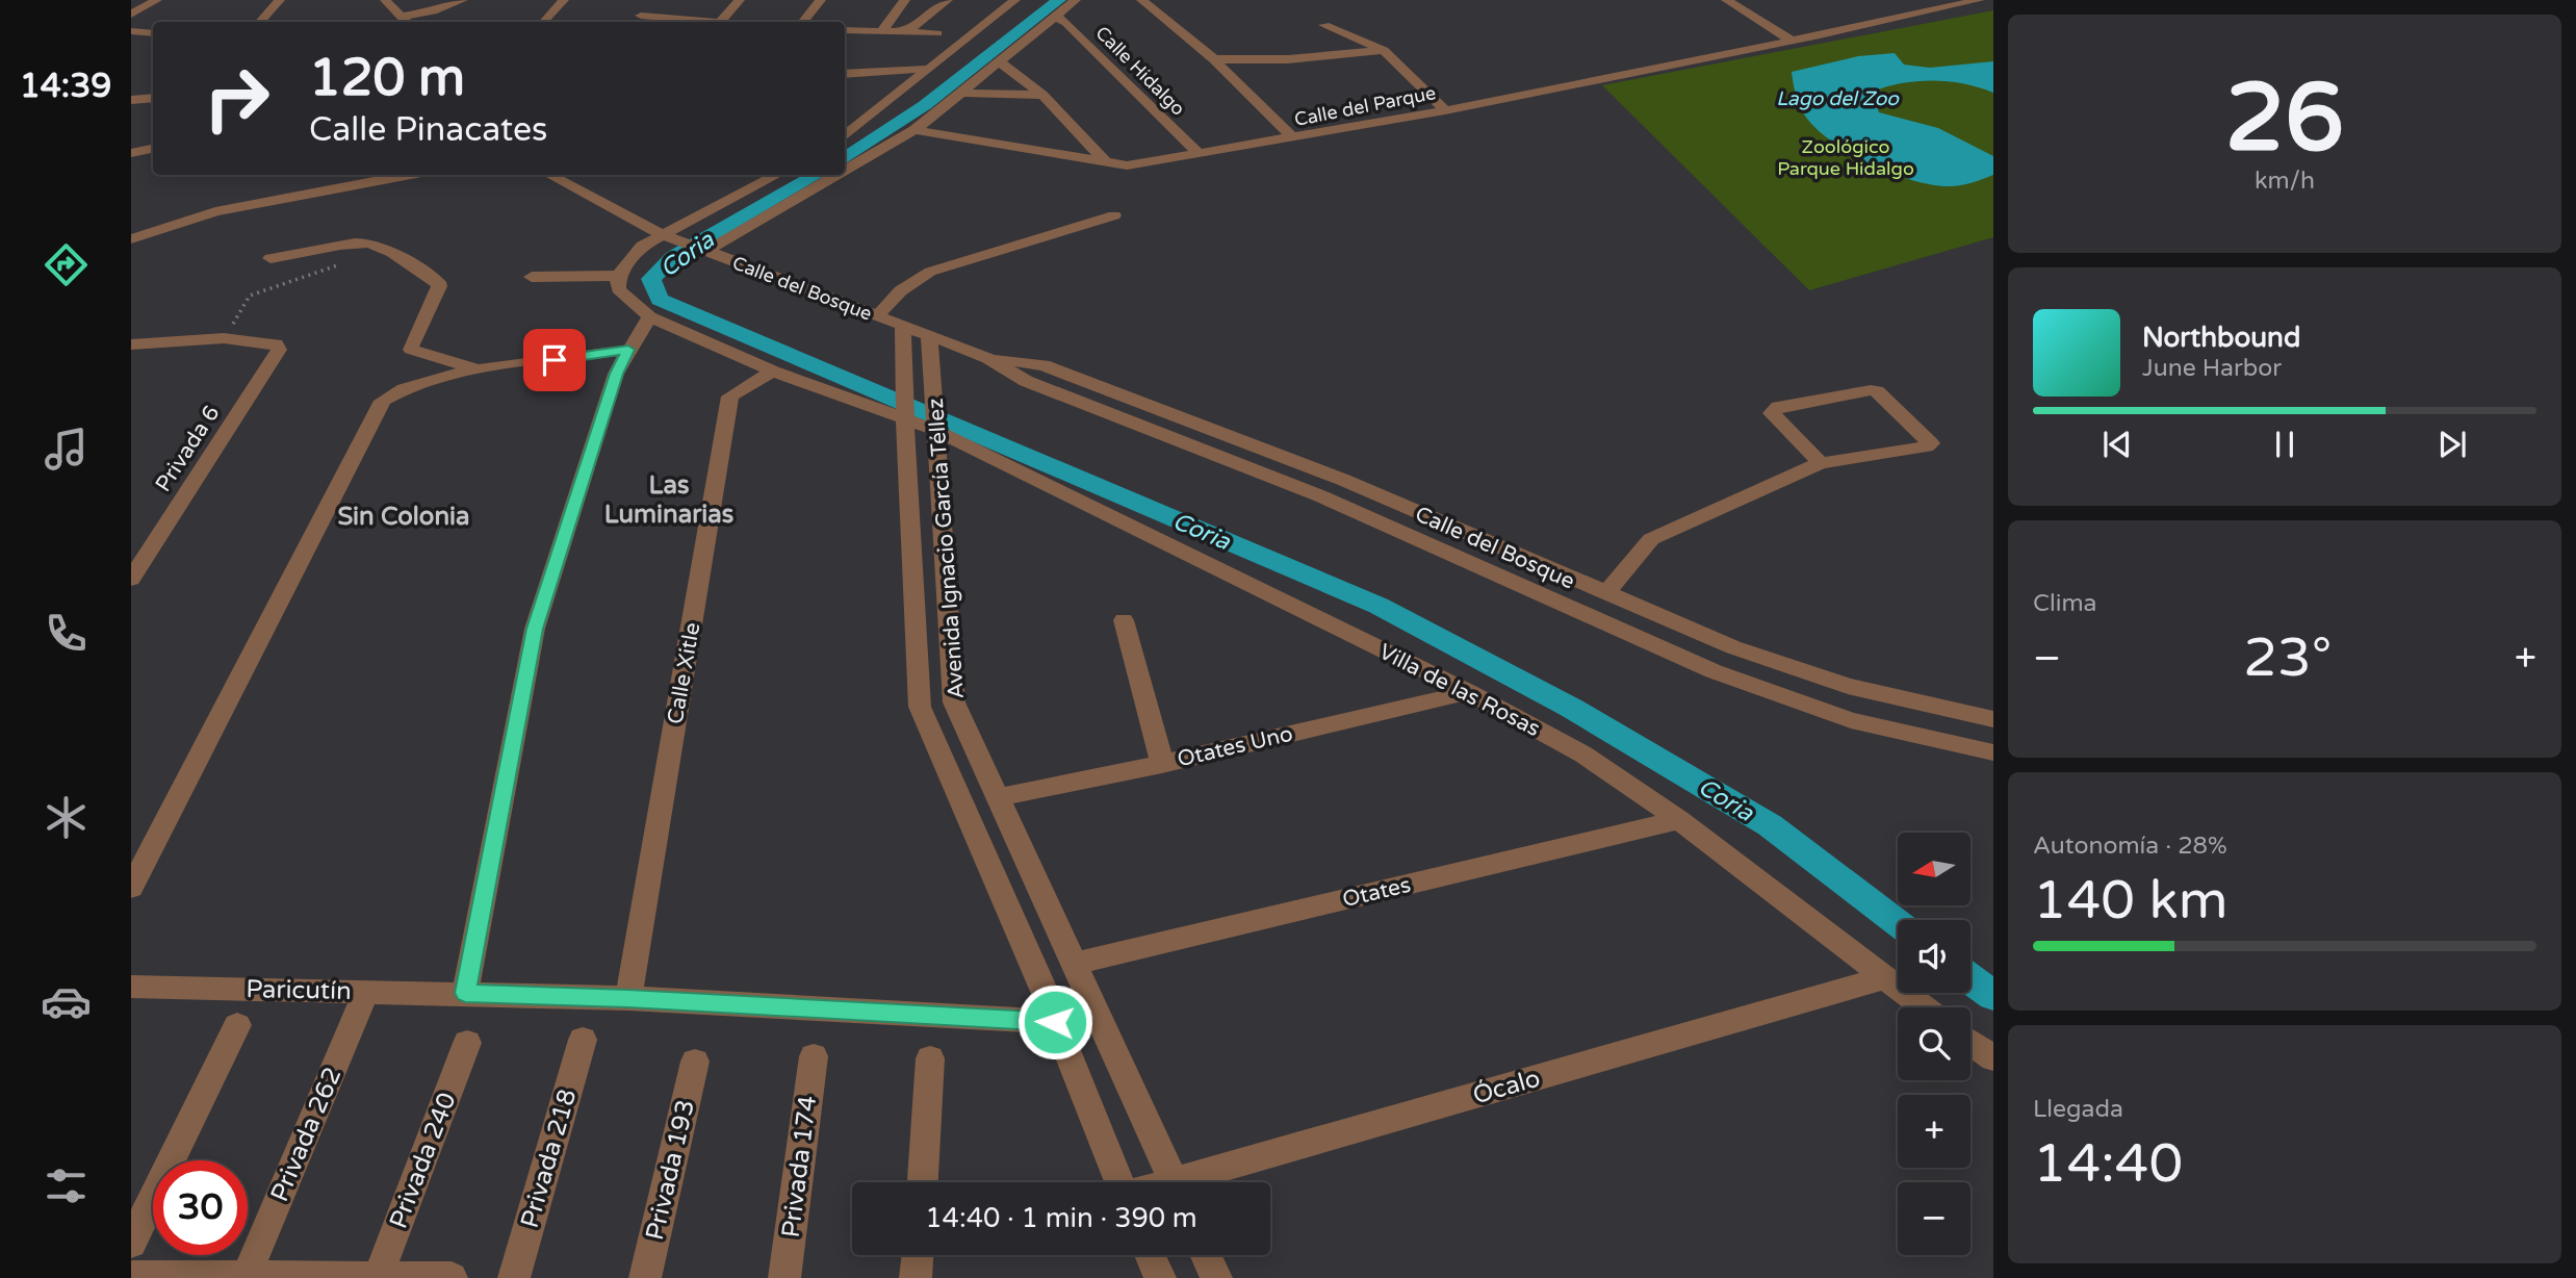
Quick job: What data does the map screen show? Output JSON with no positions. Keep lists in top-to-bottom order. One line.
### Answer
{"streets":{"street":["Calle Hidalgo","Calle del Parque","Calle del Bosque","Privada 6","Avenida Ignacio García Téllez","Calle Xitle","Villa de las Rosas","Otates Uno","Otates","Paricutín","Ócalo","Privada 262","Privada 218","Privada 240","Privada 174","Privada 193"]},"crossings":[["Calle Hidalgo","Calle del Parque"],["Calle del Bosque","Avenida Ignacio García Téllez"],["Avenida Ignacio García Téllez","Villa de las Rosas"],["Avenida Ignacio García Téllez","Otates Uno"],["Avenida Ignacio García Téllez","Otates"],["Avenida Ignacio García Téllez","Paricutín"],["Calle Xitle","Villa de las Rosas"],["Calle Xitle","Paricutín"],["Villa de las Rosas","Otates Uno"],["Villa de las Rosas","Otates"],["Villa de las Rosas","Ócalo"],["Paricutín","Privada 262"]],"districts":["Las Luminarias","Sin Colonia"],"water":["Lago del Zoo","Coria"],"parks":["Zoológico Parque Hidalgo"],"north":"left","page":{"tabs":"14:39","tile":[["26","km/h"],"Clima",["Autonomía · 28%","140 km"],["Llegada","14:40"]],"turn":["120 m","Calle Pinacates"],"song":["Northbound","June Harbor"],"heat":["−","23°","+"],"map_buttons":["+","−"],"limit":"30","trip":"14:40 · 1 min · 390 m"}}
